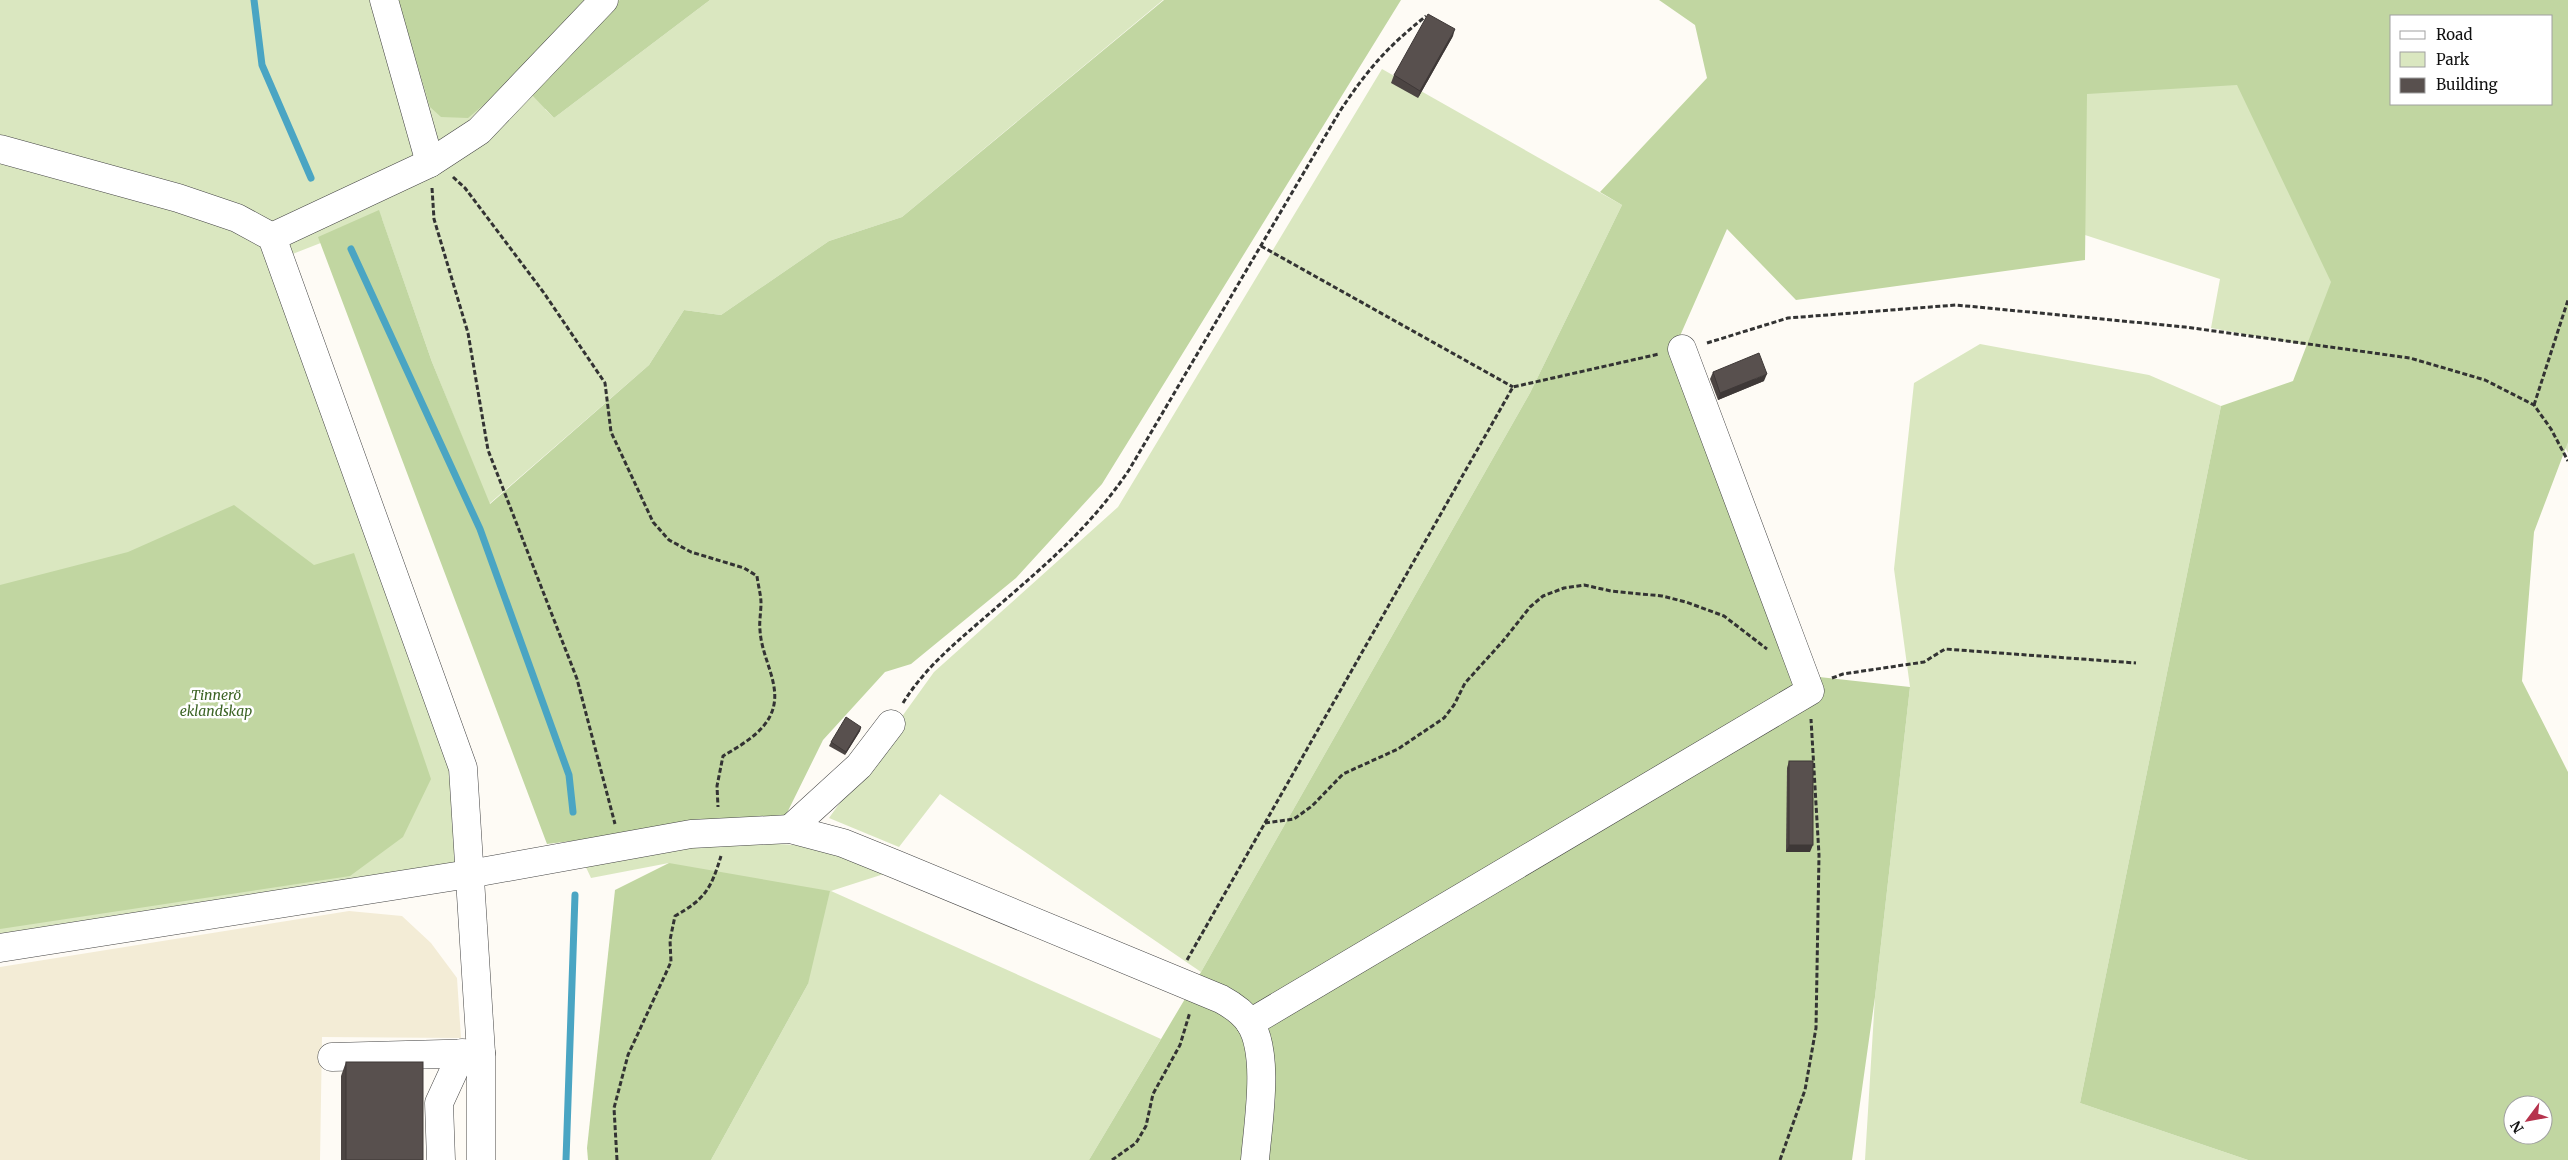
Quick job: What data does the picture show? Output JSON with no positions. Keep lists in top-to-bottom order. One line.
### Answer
{"parks":["Tinnerö eklandskap"],"legend":["Road","Park","Building"],"north":"bottom left"}
